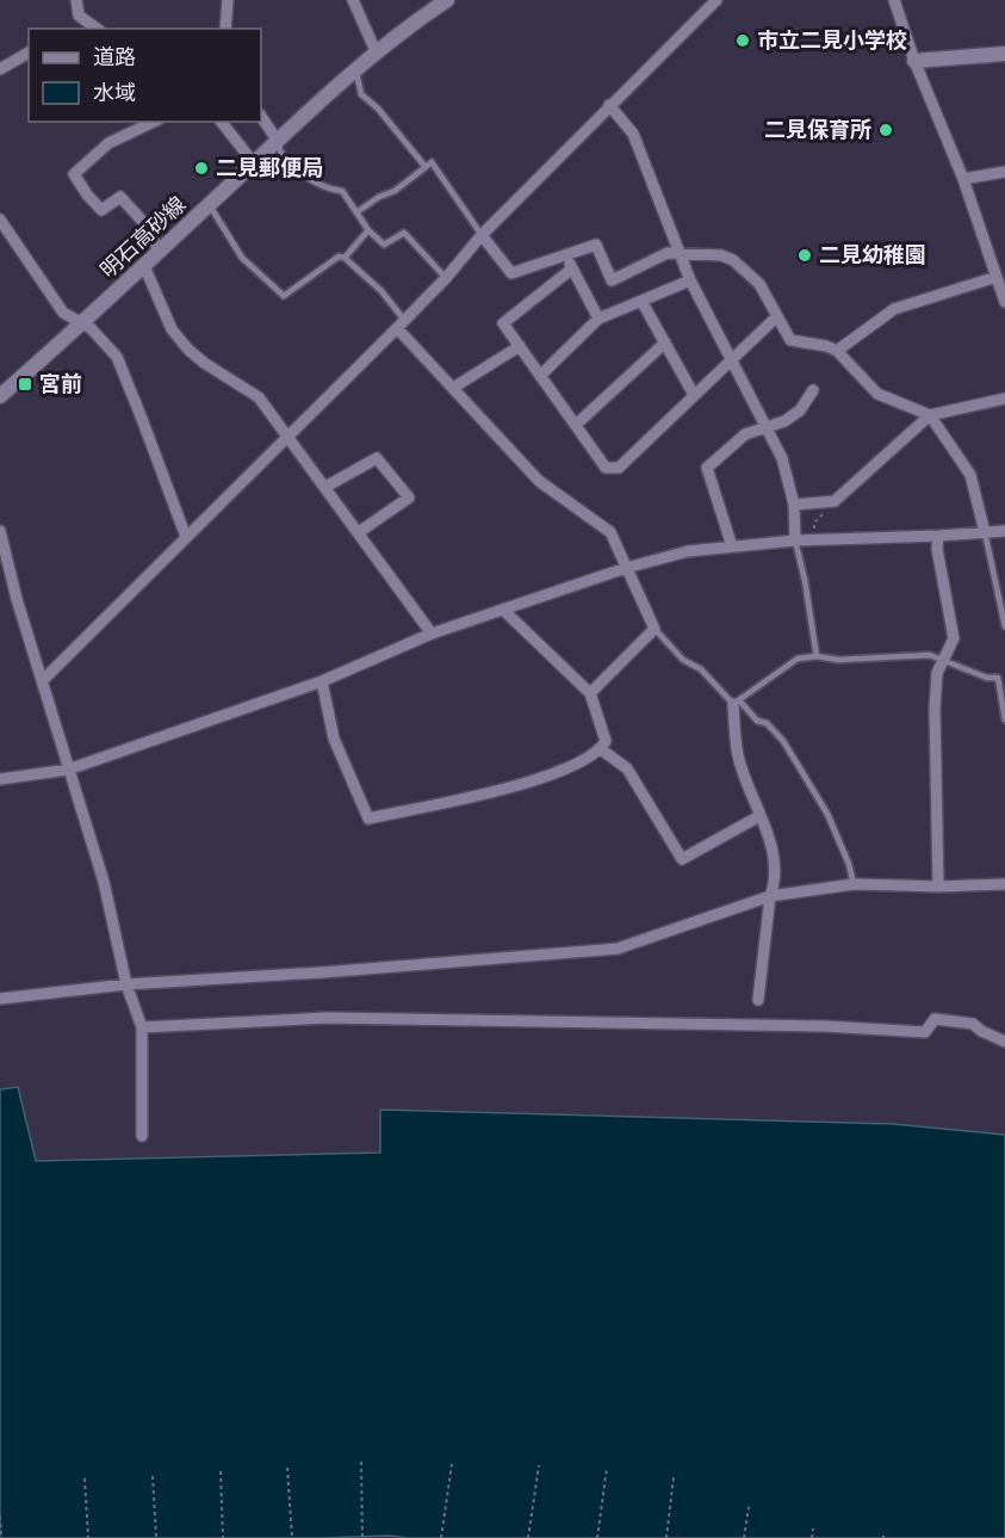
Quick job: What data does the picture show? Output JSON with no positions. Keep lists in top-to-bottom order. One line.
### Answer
{"streets":{"main road":["明石高砂線"]},"places":{"other":["市立二見小学校","二見保育所","二見郵便局","二見幼稚園"],"transit":["宮前"]},"legend":["道路","水域"]}
